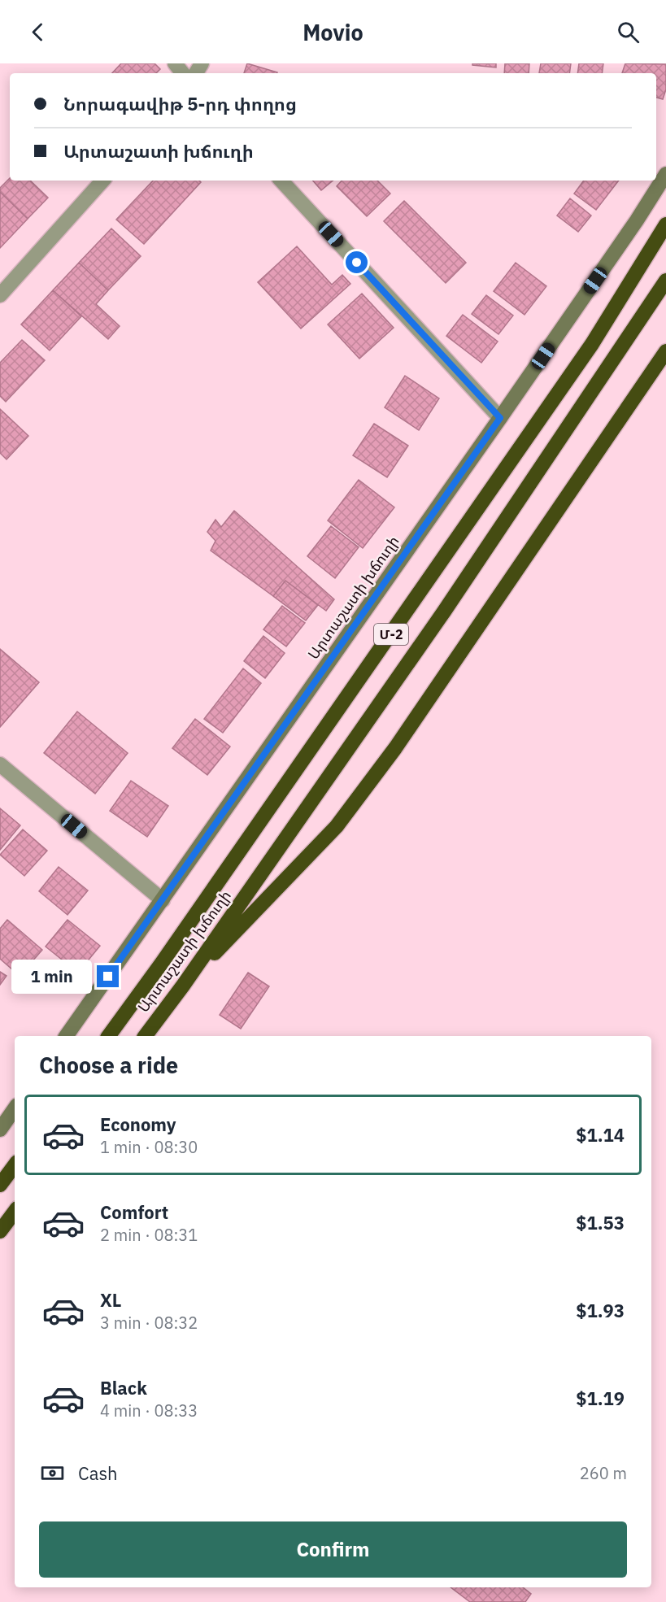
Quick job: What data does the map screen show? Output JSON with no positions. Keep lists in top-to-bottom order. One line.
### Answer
{"streets":{"highway":["Արտաշատի խճուղի","Մ-2"]},"page":{"header":"Movio","banner":["Նորագավիթ 5-րդ փողոց","Արտաշատի խճուղի"],"bubble":"1 min","heading":"Choose a ride","list":[{"name":"Economy","note":"1 min · 08:30","value":"$1.14"},{"name":"Comfort","note":"2 min · 08:31","value":"$1.53"},{"name":"XL","note":"3 min · 08:32","value":"$1.93"},{"name":"Black","note":"4 min · 08:33","value":"$1.19"}],"pay":["Cash","260 m"],"buttons":"Confirm"}}
